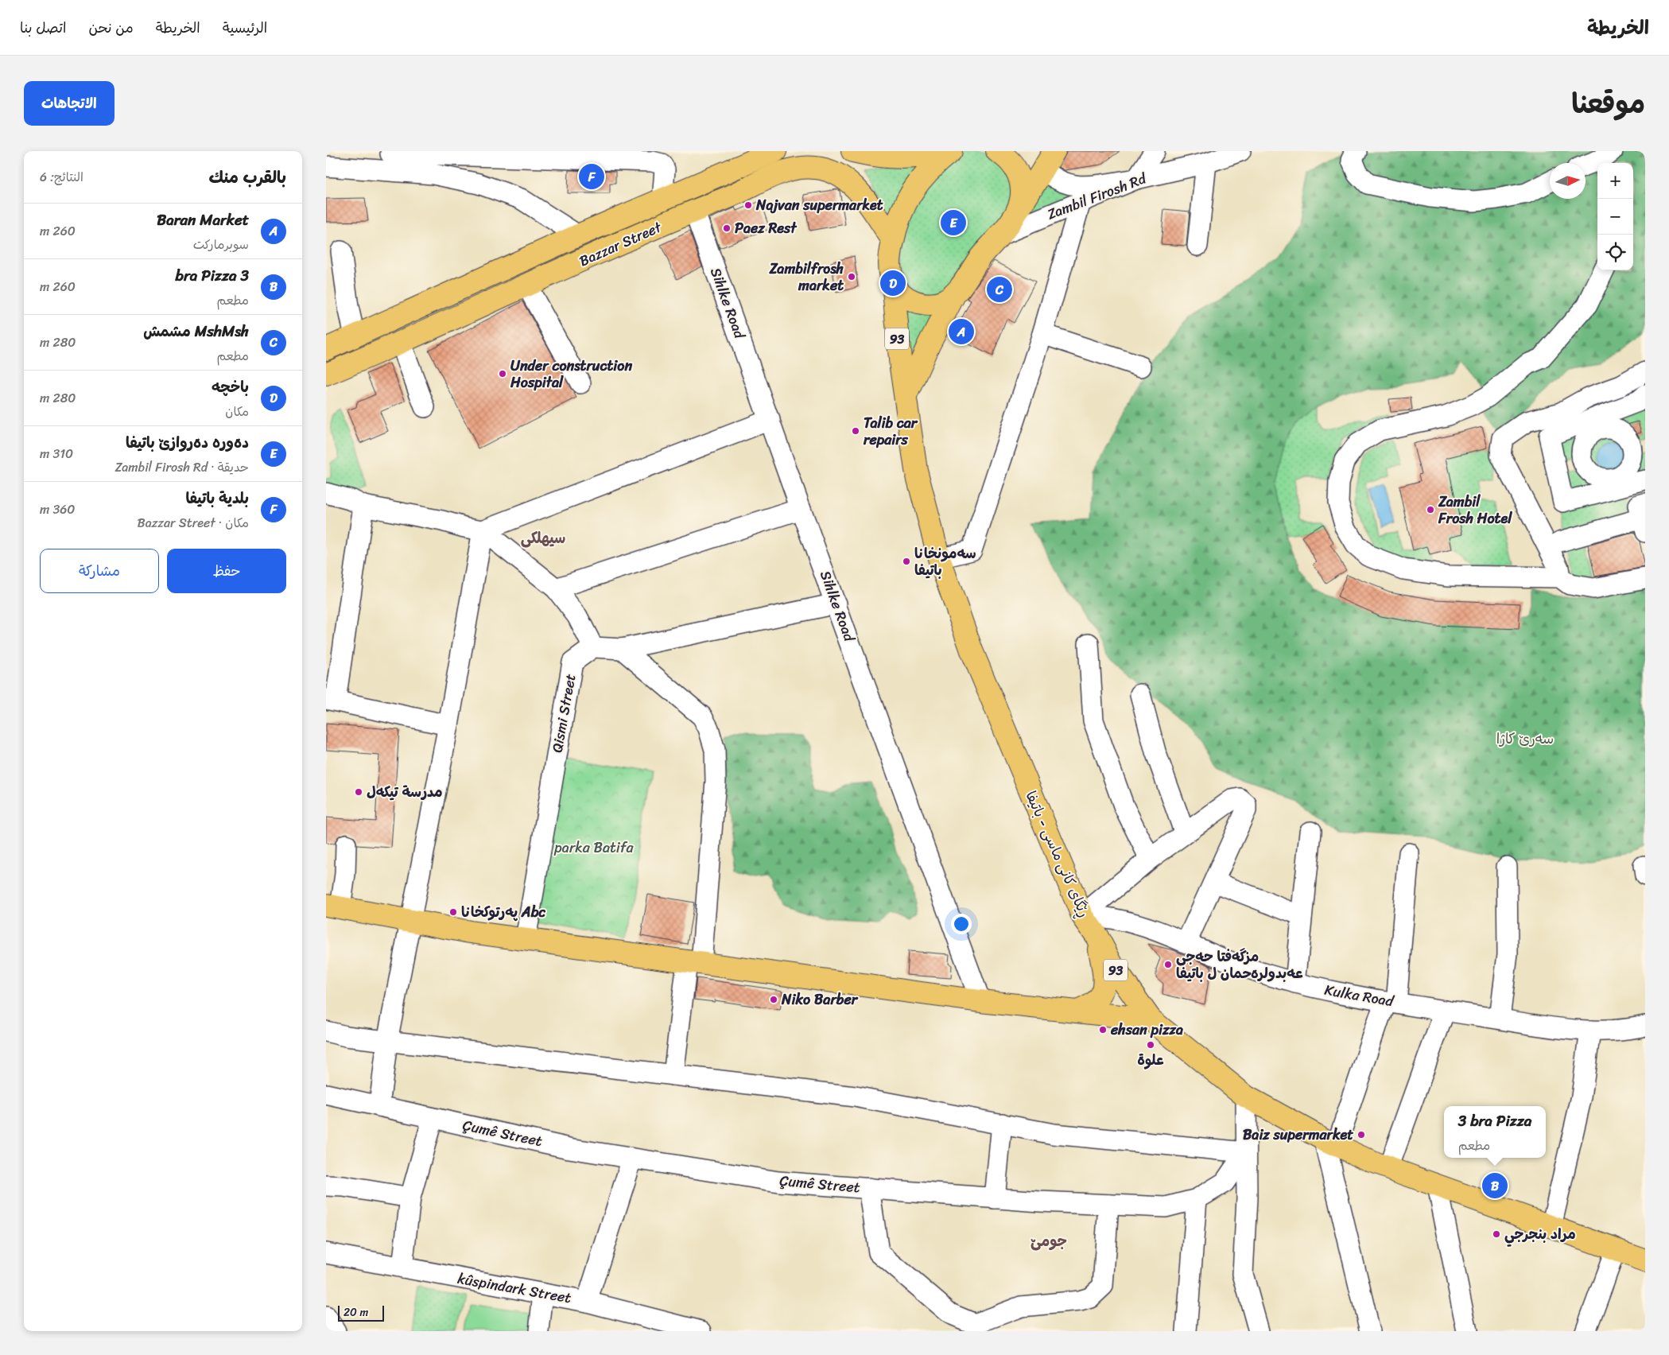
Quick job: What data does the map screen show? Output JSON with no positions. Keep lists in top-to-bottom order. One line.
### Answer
{"streets":{"main road":["Bazzar Street","93","ڕێگای کانی ماسی - باتيفا"],"street":["Zambil Firosh Rd","Sihlke Road","Qismi Street","Kulka Road","Çumê Street","kûspindark Street"]},"crossings":[["Bazzar Street","Sihlke Road"],["Bazzar Street","ڕێگای کانی ماسی - باتيفا"],["93","ڕێگای کانی ماسی - باتيفا"],["ڕێگای کانی ماسی - باتيفا","Kulka Road"]],"districts":["سيهلكى","جومێ"],"parks":["سەرێ کاژا","parka Batifa"],"places":["Najvan supermarket","Paez Rest","Zambilfrosh market","Under construction Hospital","Talib car repairs","Zambil Frosh Hotel","سه‌مونخانا باتيفا","مدرسة تيكه‌ل","په‌رتوكخانا Abc","مزگەفتا حەجی عەبدولرەحمان ل باتیفا","Niko Barber","ehsan pizza","علوة","Baiz supermarket","مراد بنجرجي"],"scale_bar":"20 m","north":"right","page":{"header":"الخريطة","nav":["الرئيسية","الخريطة","من نحن","اتصل بنا"],"title":"موقعنا","buttons":["الاتجاهات",["حفظ","مشاركة"]],"heading":["بالقرب منك","النتائج: 6"],"pins":["F","E","D","C","A","B"],"map_buttons":["+","−"],"list":[{"mark":"A","name":"Baran Market","note":"سوبرماركت","value":"260 m"},{"mark":"B","name":"3 bra Pizza","note":"مطعم","value":"260 m"},{"mark":"C","name":"MshMsh مشمش","note":"مطعم","value":"280 m"},{"mark":"D","name":"باخچە","note":"مكان","value":"280 m"},{"mark":"E","name":"ده‌وره‌ ده‌روازێ باتيفا","note":"حديقة · Zambil Firosh Rd","value":"310 m"},{"mark":"F","name":"بلدية باتيفا","note":"مكان · Bazzar Street","value":"360 m"}],"popup":["3 bra Pizza","مطعم"],"scale":"20 m"}}
